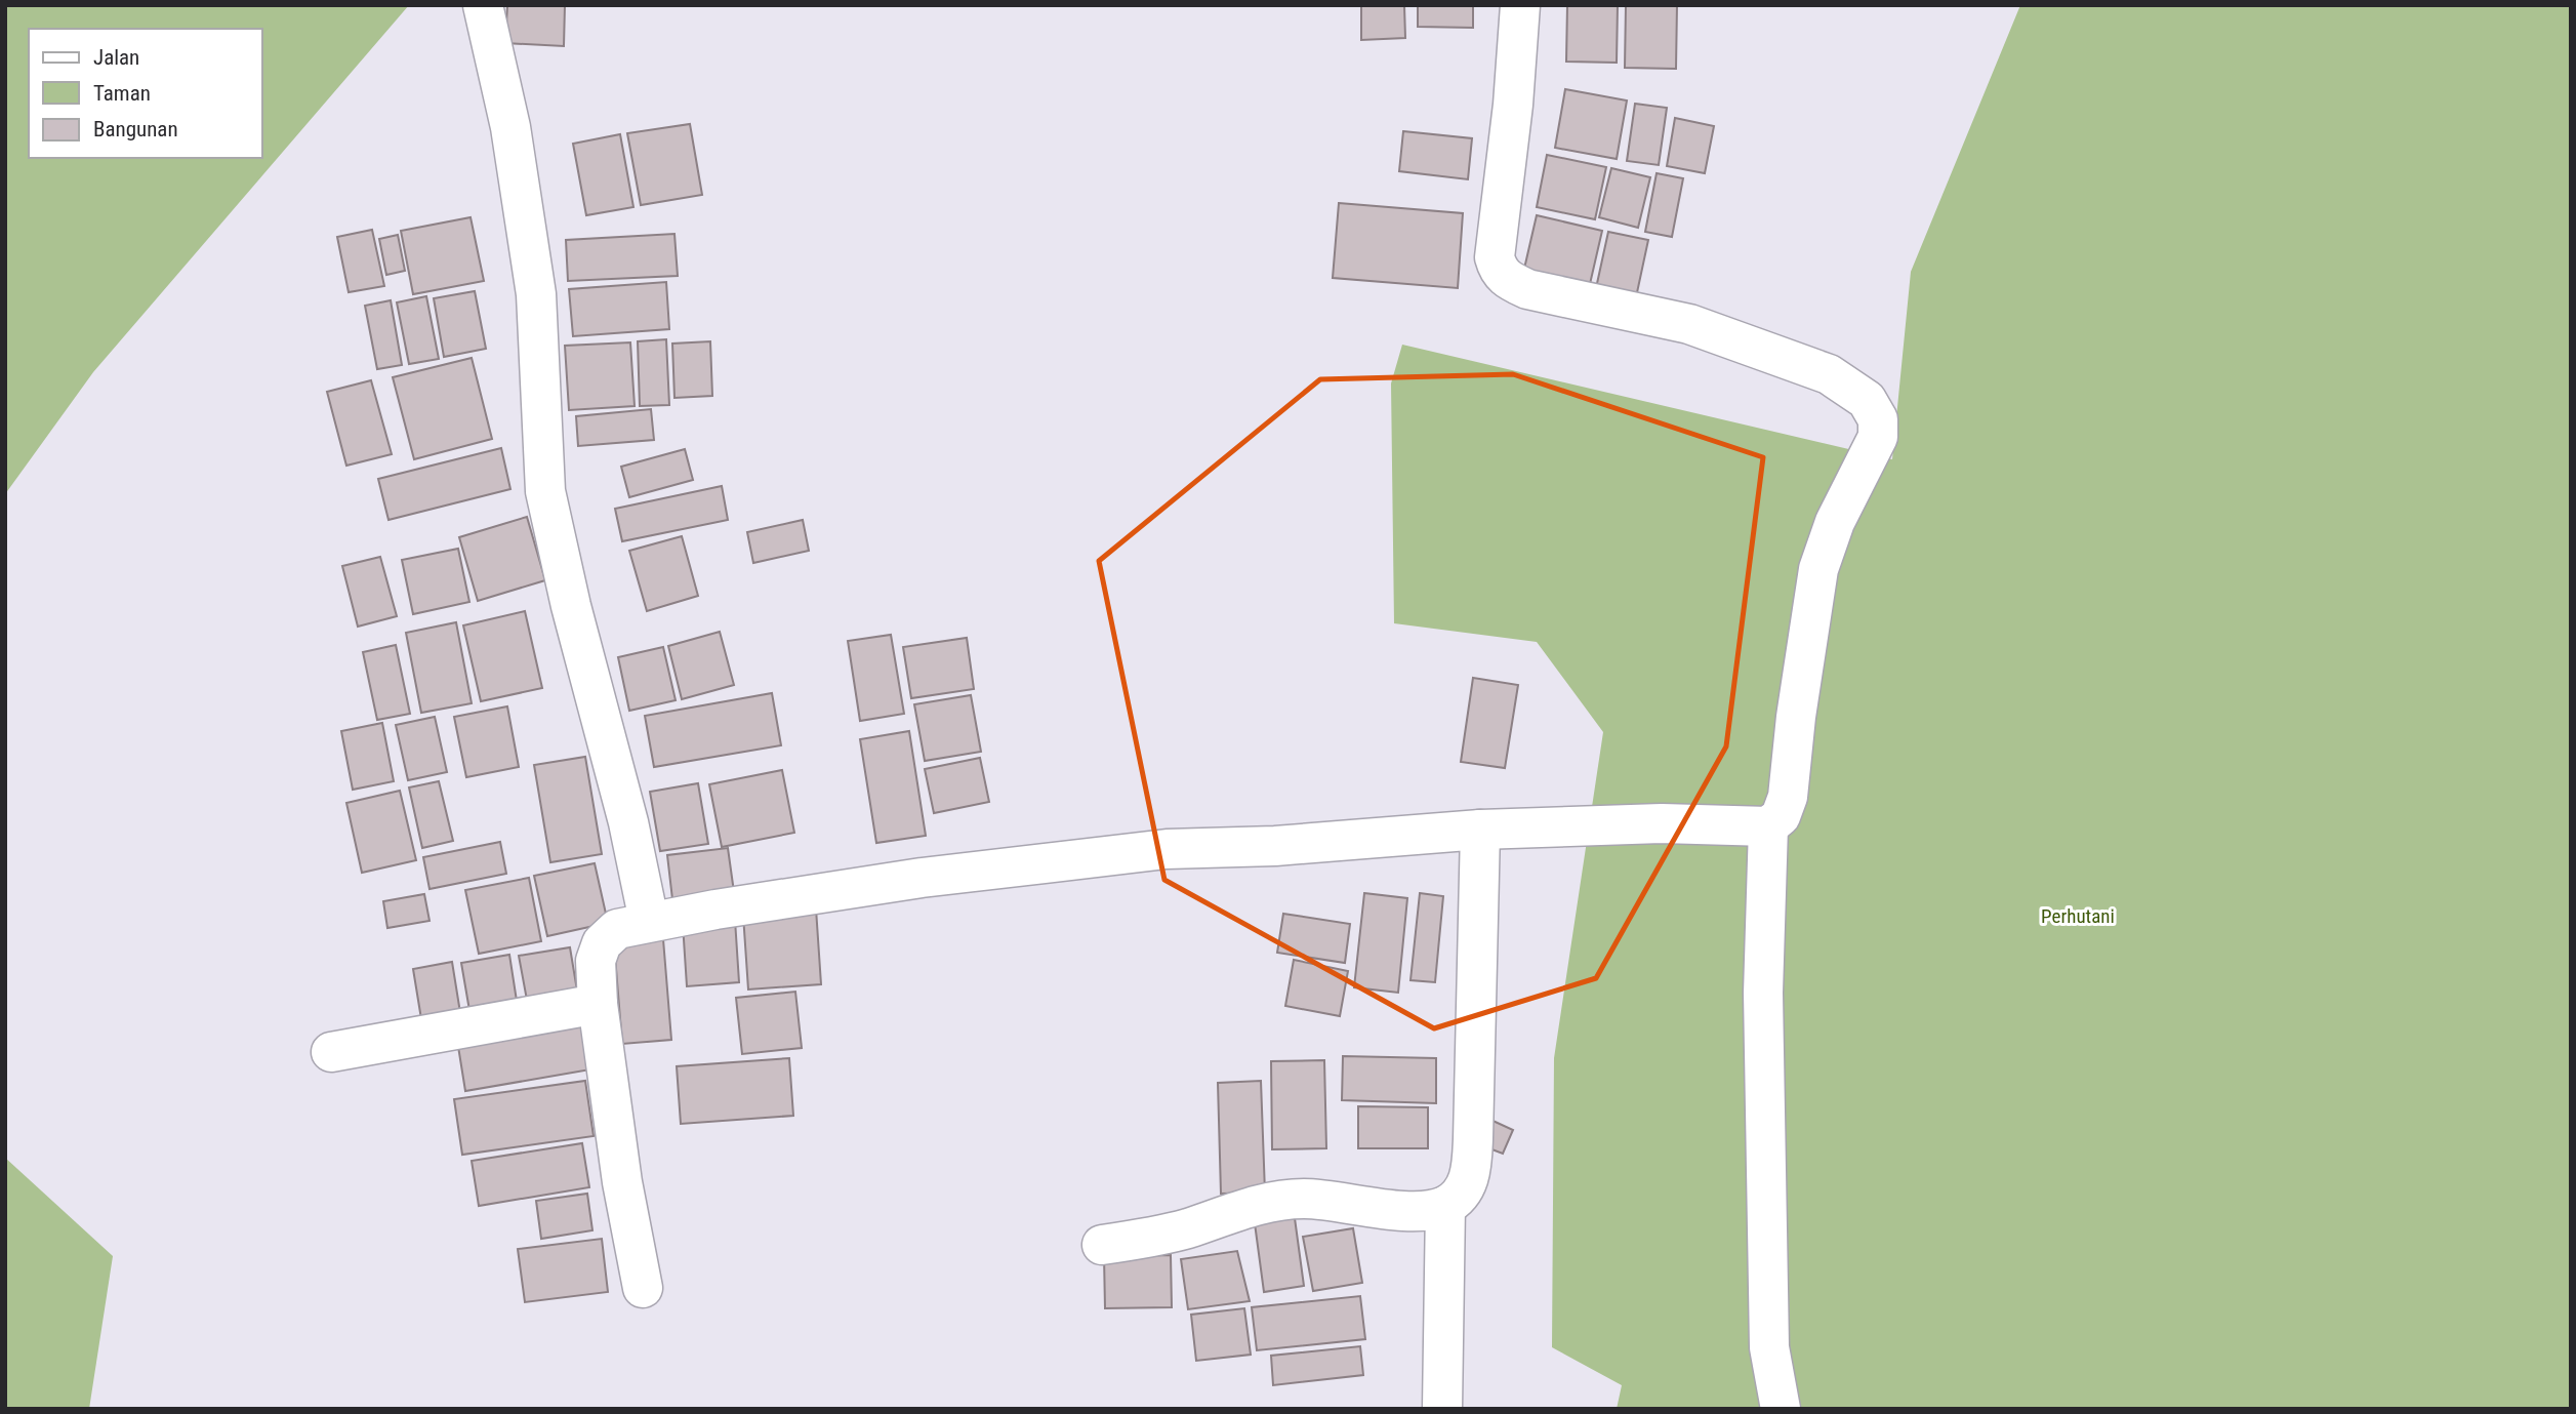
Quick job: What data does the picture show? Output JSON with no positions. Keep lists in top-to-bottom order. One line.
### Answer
{"parks":["Perhutani"],"legend":["Jalan","Taman","Bangunan"]}
